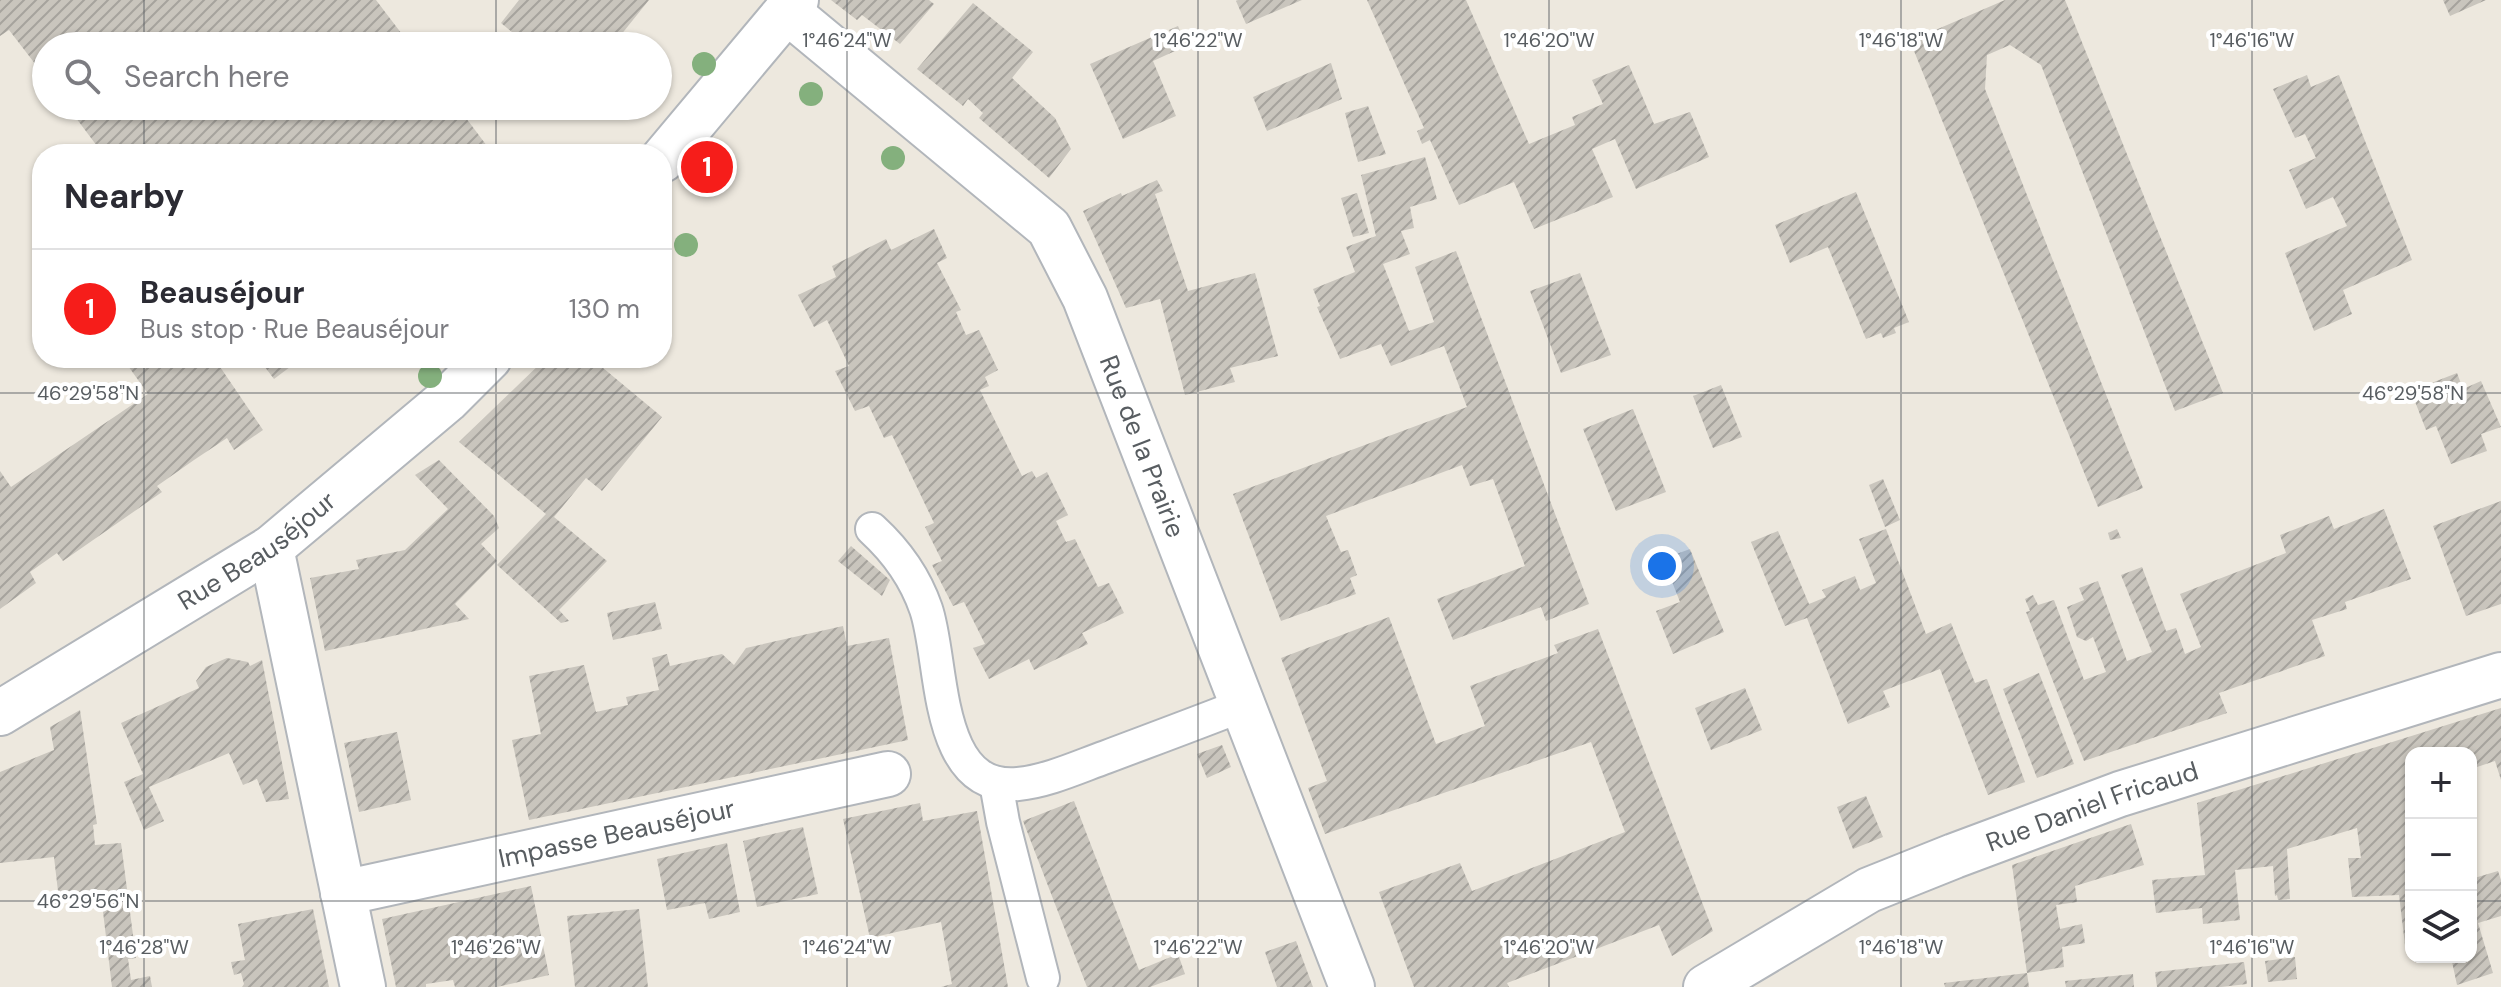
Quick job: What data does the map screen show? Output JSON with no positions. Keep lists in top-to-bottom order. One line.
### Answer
{"streets":{"street":["Rue de la Prairie","Rue Beauséjour","Rue Daniel Fricaud","Impasse Beauséjour"]},"page":{"search":"Search here","pins":"1","heading":"Nearby","list":[{"mark":"1","name":"Beauséjour","note":"Bus stop · Rue Beauséjour","value":"130 m"}],"map_buttons":["+","−"]},"coordinates":["1°46'24\"W","1°46'22\"W","1°46'20\"W","1°46'18\"W","1°46'16\"W","46°29'58\"N","46°29'56\"N","1°46'28\"W","1°46'26\"W"]}
